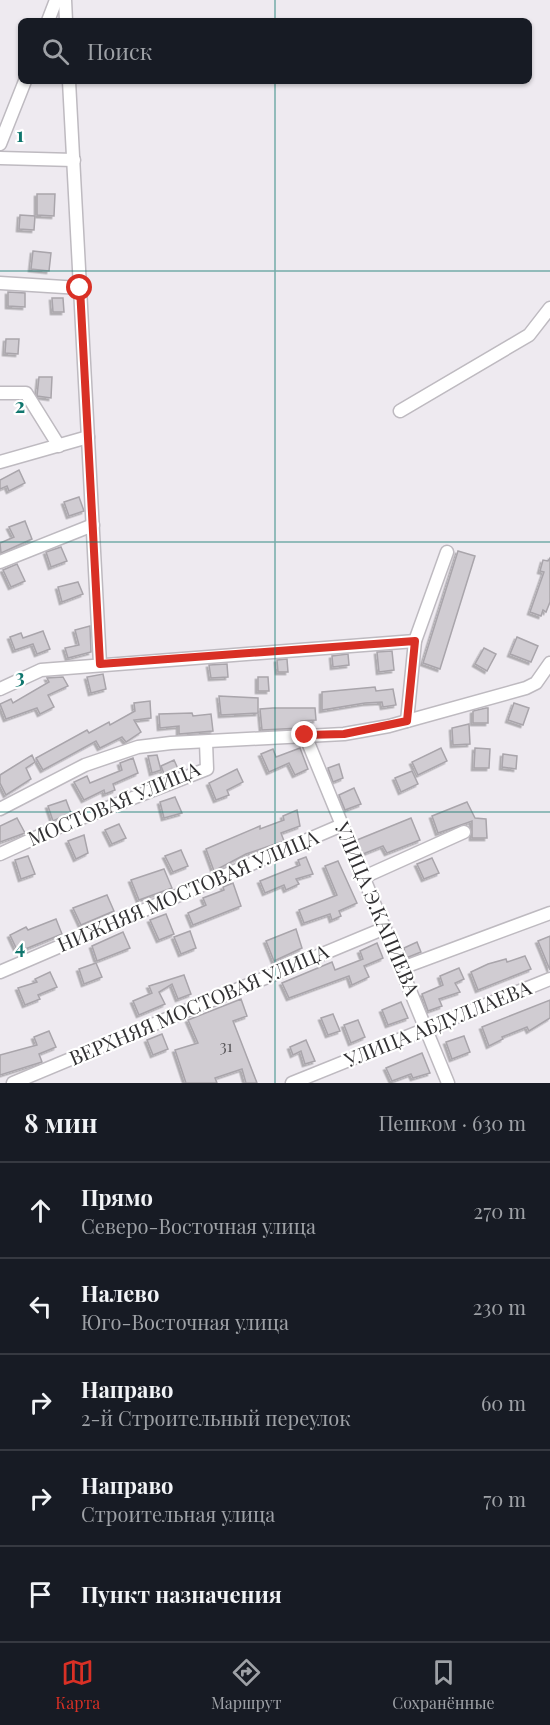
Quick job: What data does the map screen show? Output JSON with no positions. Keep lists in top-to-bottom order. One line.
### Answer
{"streets":{"street":["МОСТОВАЯ УЛИЦА","НИЖНЯЯ МОСТОВАЯ УЛИЦА","УЛИЦА Э.КАПИЕВА","ВЕРХНЯЯ МОСТОВАЯ УЛИЦА","УЛИЦА АБДУЛЛАЕВА"]},"crossings":[["НИЖНЯЯ МОСТОВАЯ УЛИЦА","УЛИЦА Э.КАПИЕВА"],["УЛИЦА Э.КАПИЕВА","ВЕРХНЯЯ МОСТОВАЯ УЛИЦА"],["УЛИЦА Э.КАПИЕВА","УЛИЦА АБДУЛЛАЕВА"]],"house_numbers":["31"],"page":{"search":"Поиск","heading":["8 мин","Пешком · 630 m"],"list":[["Прямо","Северо-Восточная улица","270 m"],["Налево","Юго-Восточная улица","230 m"],["Направо","2-й Строительный переулок","60 m"],["Направо","Строительная улица","70 m"],"Пункт назначения"],"nav":["Карта","Маршрут","Сохранённые"]},"grid":{"rows":["1","2","3","4"]}}
